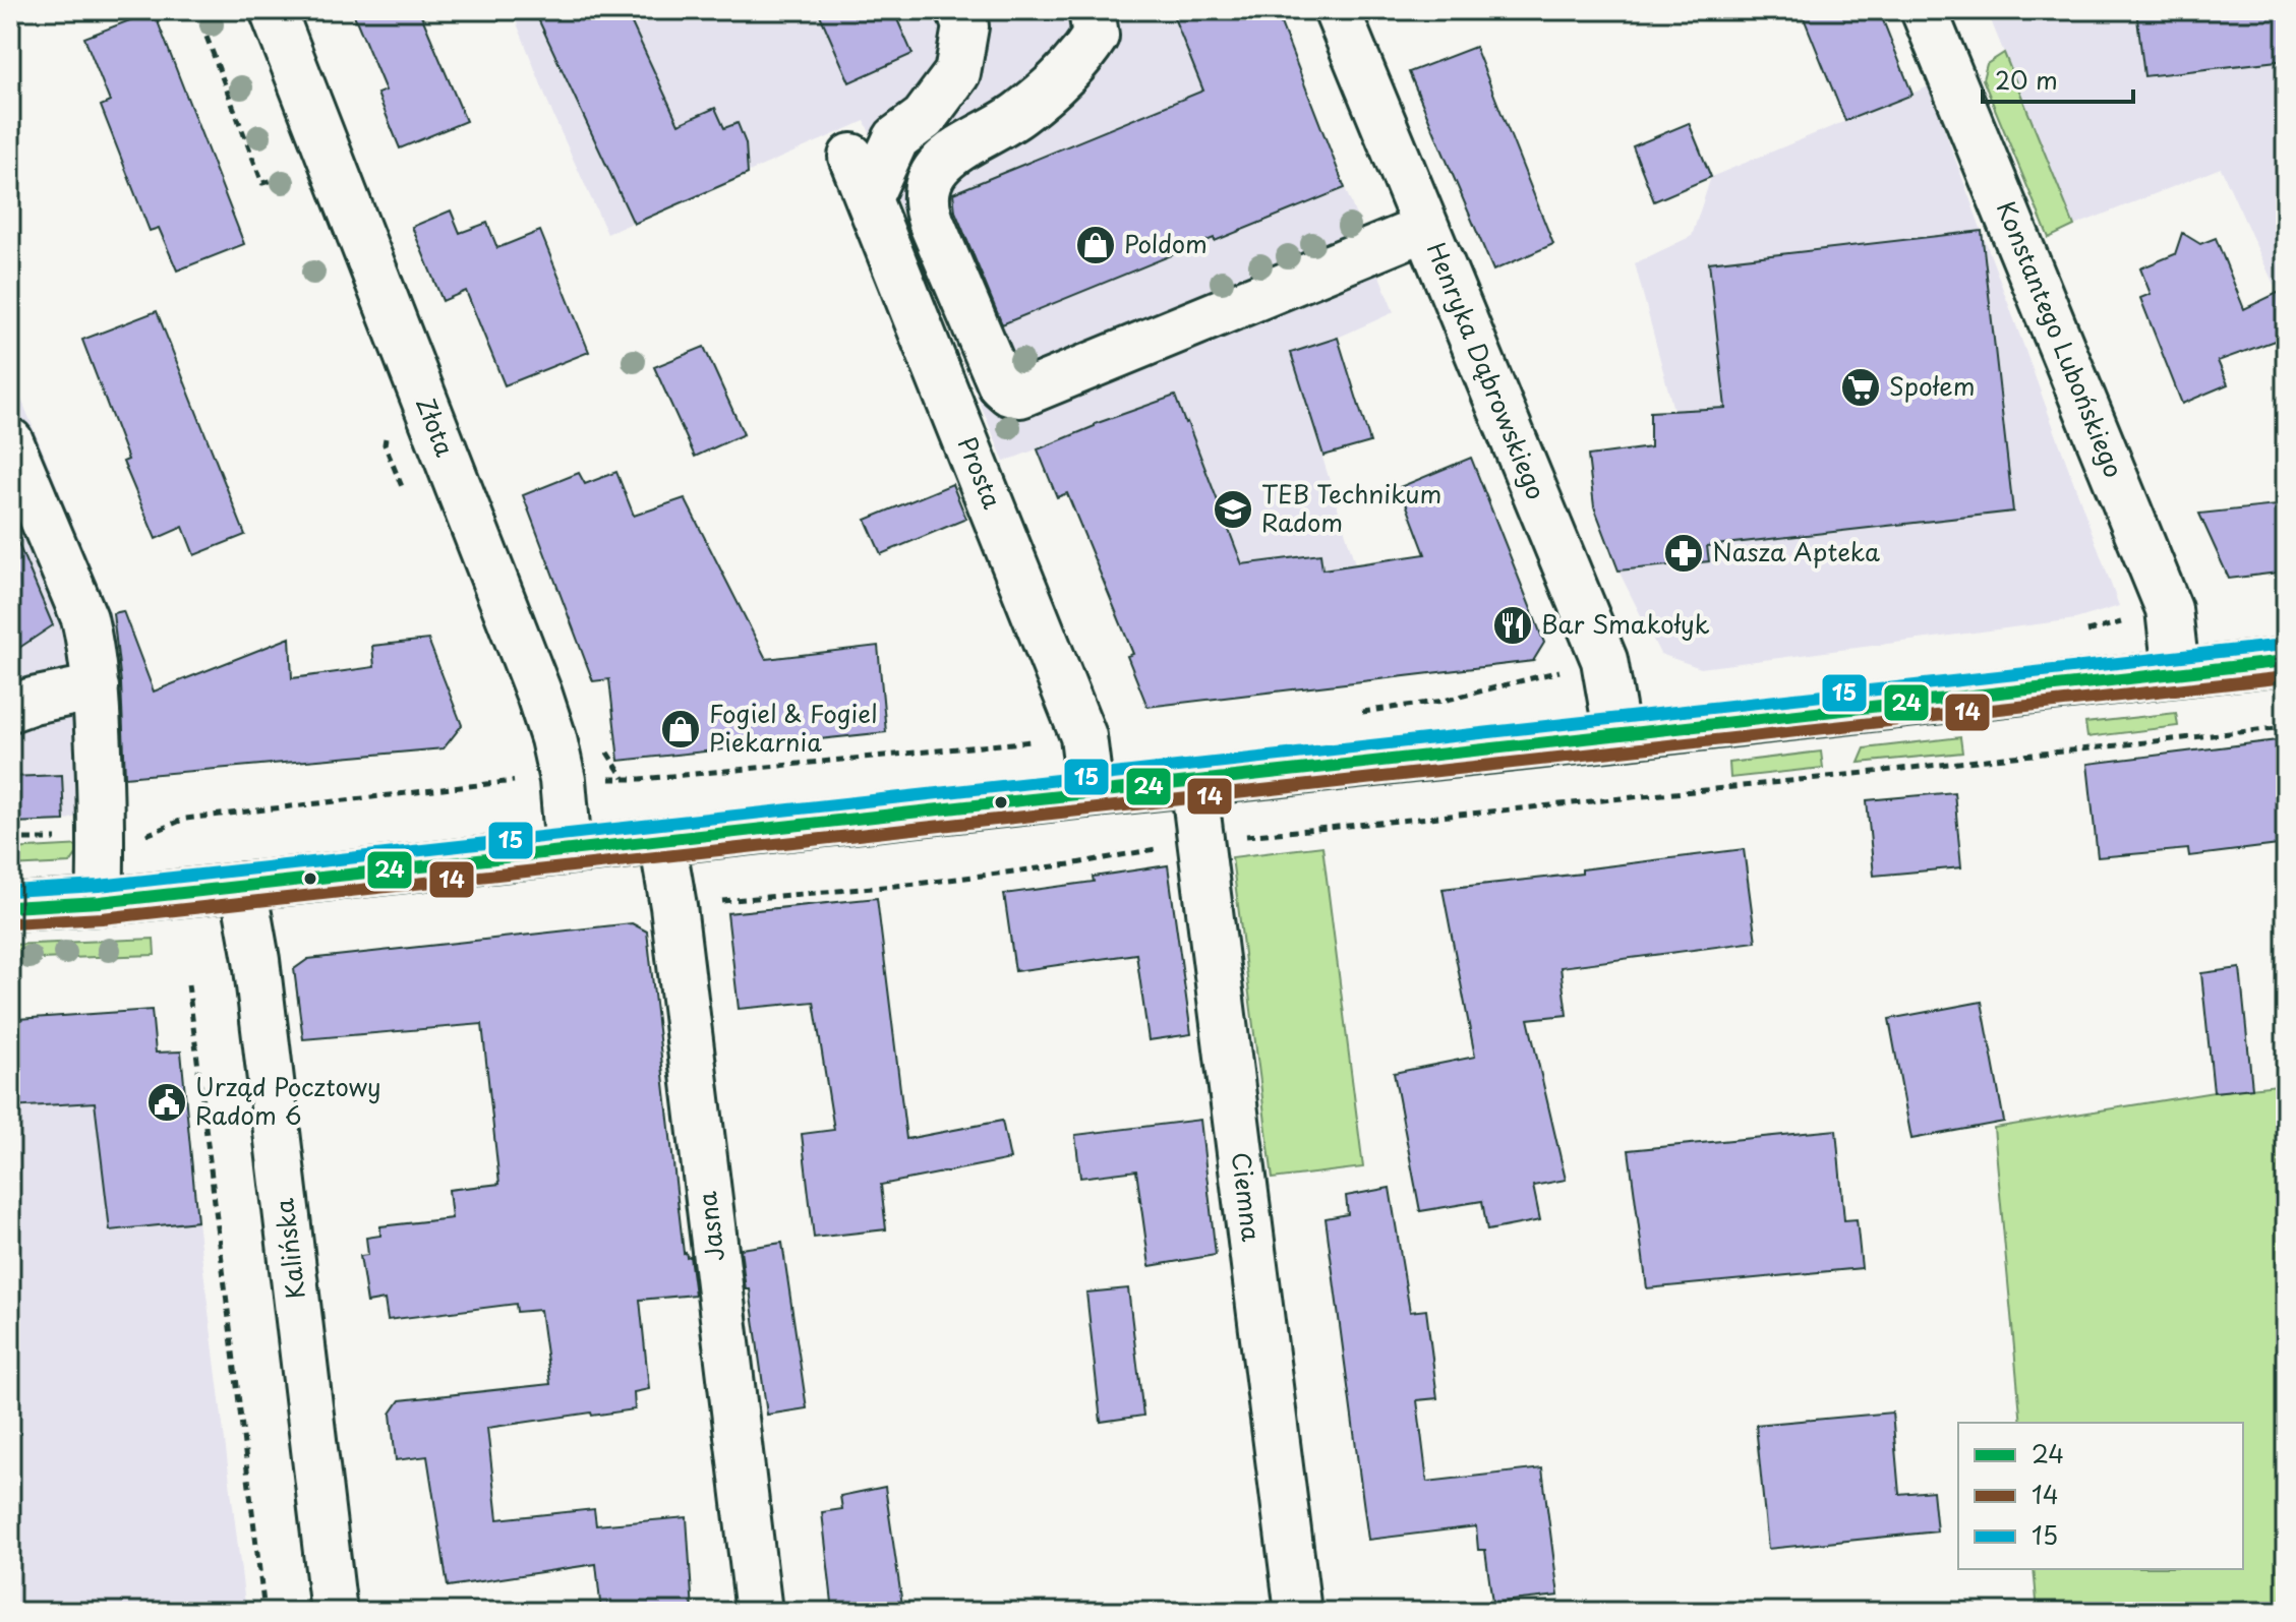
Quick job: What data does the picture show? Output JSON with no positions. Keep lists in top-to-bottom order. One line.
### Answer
{"streets":{"street":["Konstantego Lubońskiego","Henryka Dąbrowskiego","Złota","Prosta","Ciemna","Jasna","Kalińska"]},"places":{"shop":["Poldom","Fogiel & Fogiel Piekarnia"],"supermarket":["Społem"],"school or university":["TEB Technikum Radom"],"pharmacy":["Nasza Apteka"],"restaurant":["Bar Smakołyk"],"public building":["Urząd Pocztowy Radom 6"]},"lines":["transit line 15","transit line 24","transit line 14"],"legend":["24","14","15"],"scale_bar":"20 m"}
